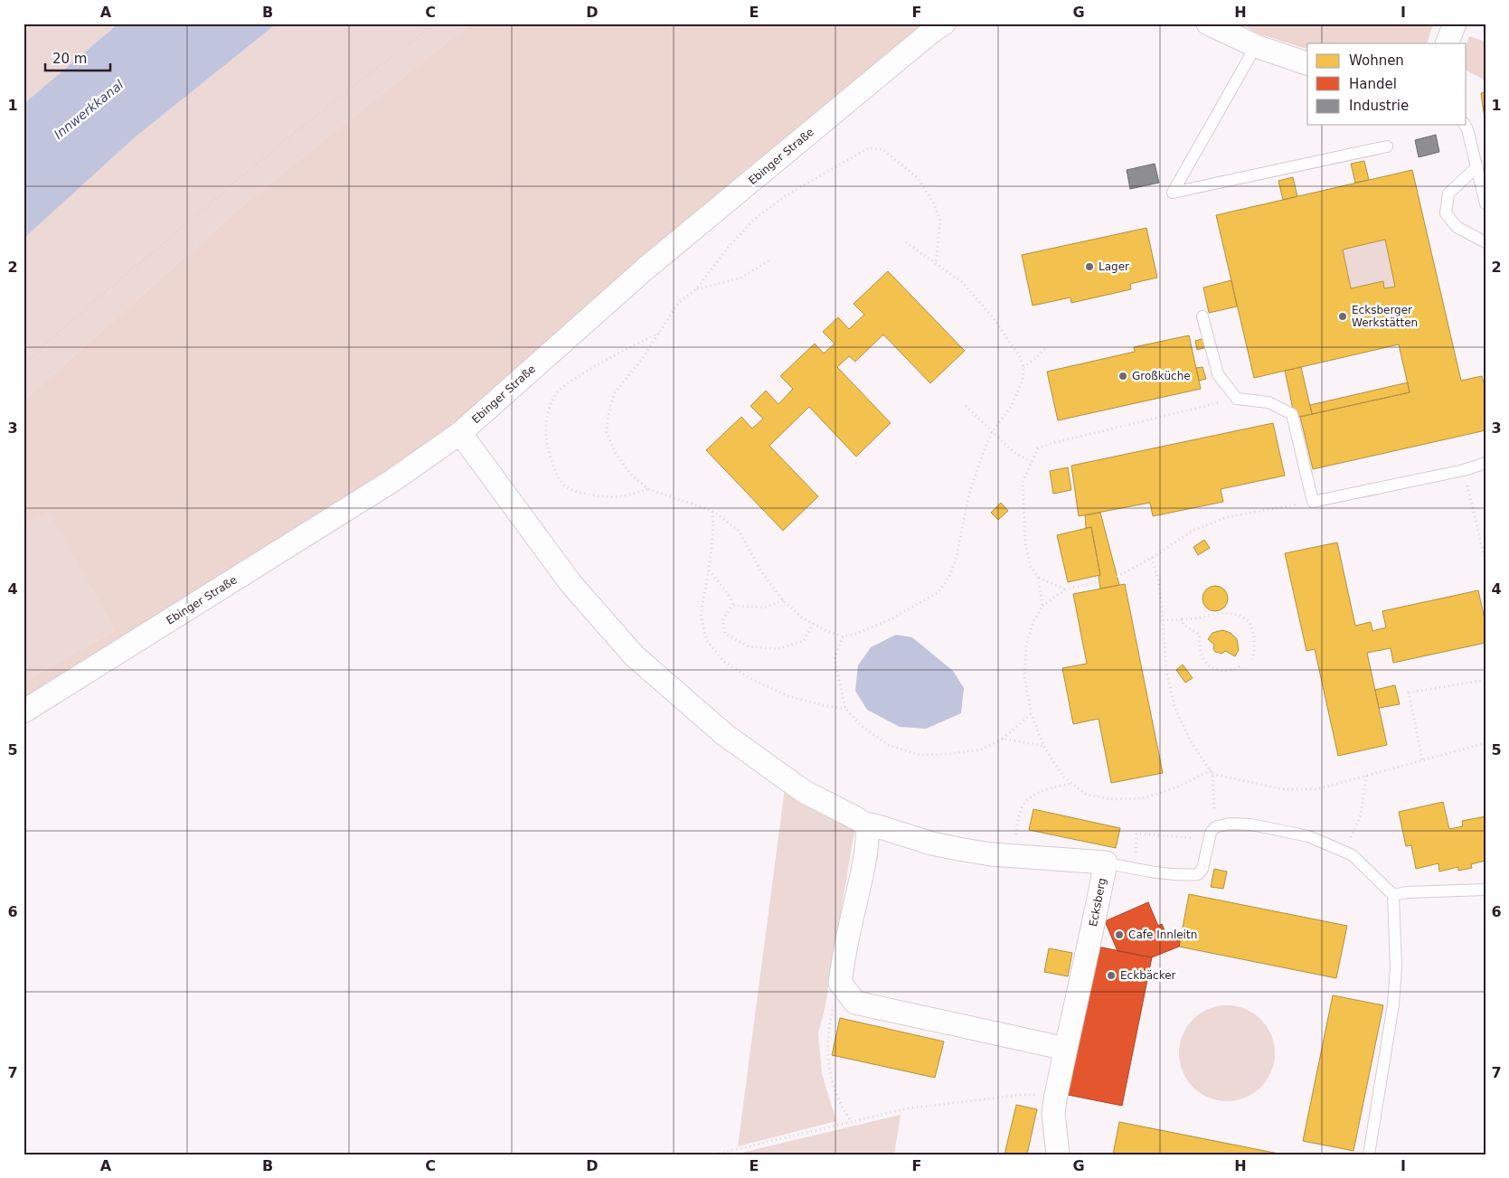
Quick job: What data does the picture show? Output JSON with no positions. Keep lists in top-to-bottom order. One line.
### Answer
{"streets":{"street":["Ebinger Straße","Ecksberg"]},"crossings":[["Ebinger Straße","Ecksberg"]],"water":["Innwerkkanal"],"places":["Lager","Ecksberger Werkstätten","Großküche","Cafe Innleitn","Eckbäcker"],"legend":["Wohnen","Handel","Industrie"],"scale_bar":"20 m","grid":{"columns":["A","B","C","D","E","F","G","H","I"],"rows":["1","2","3","4","5","6","7"]}}
